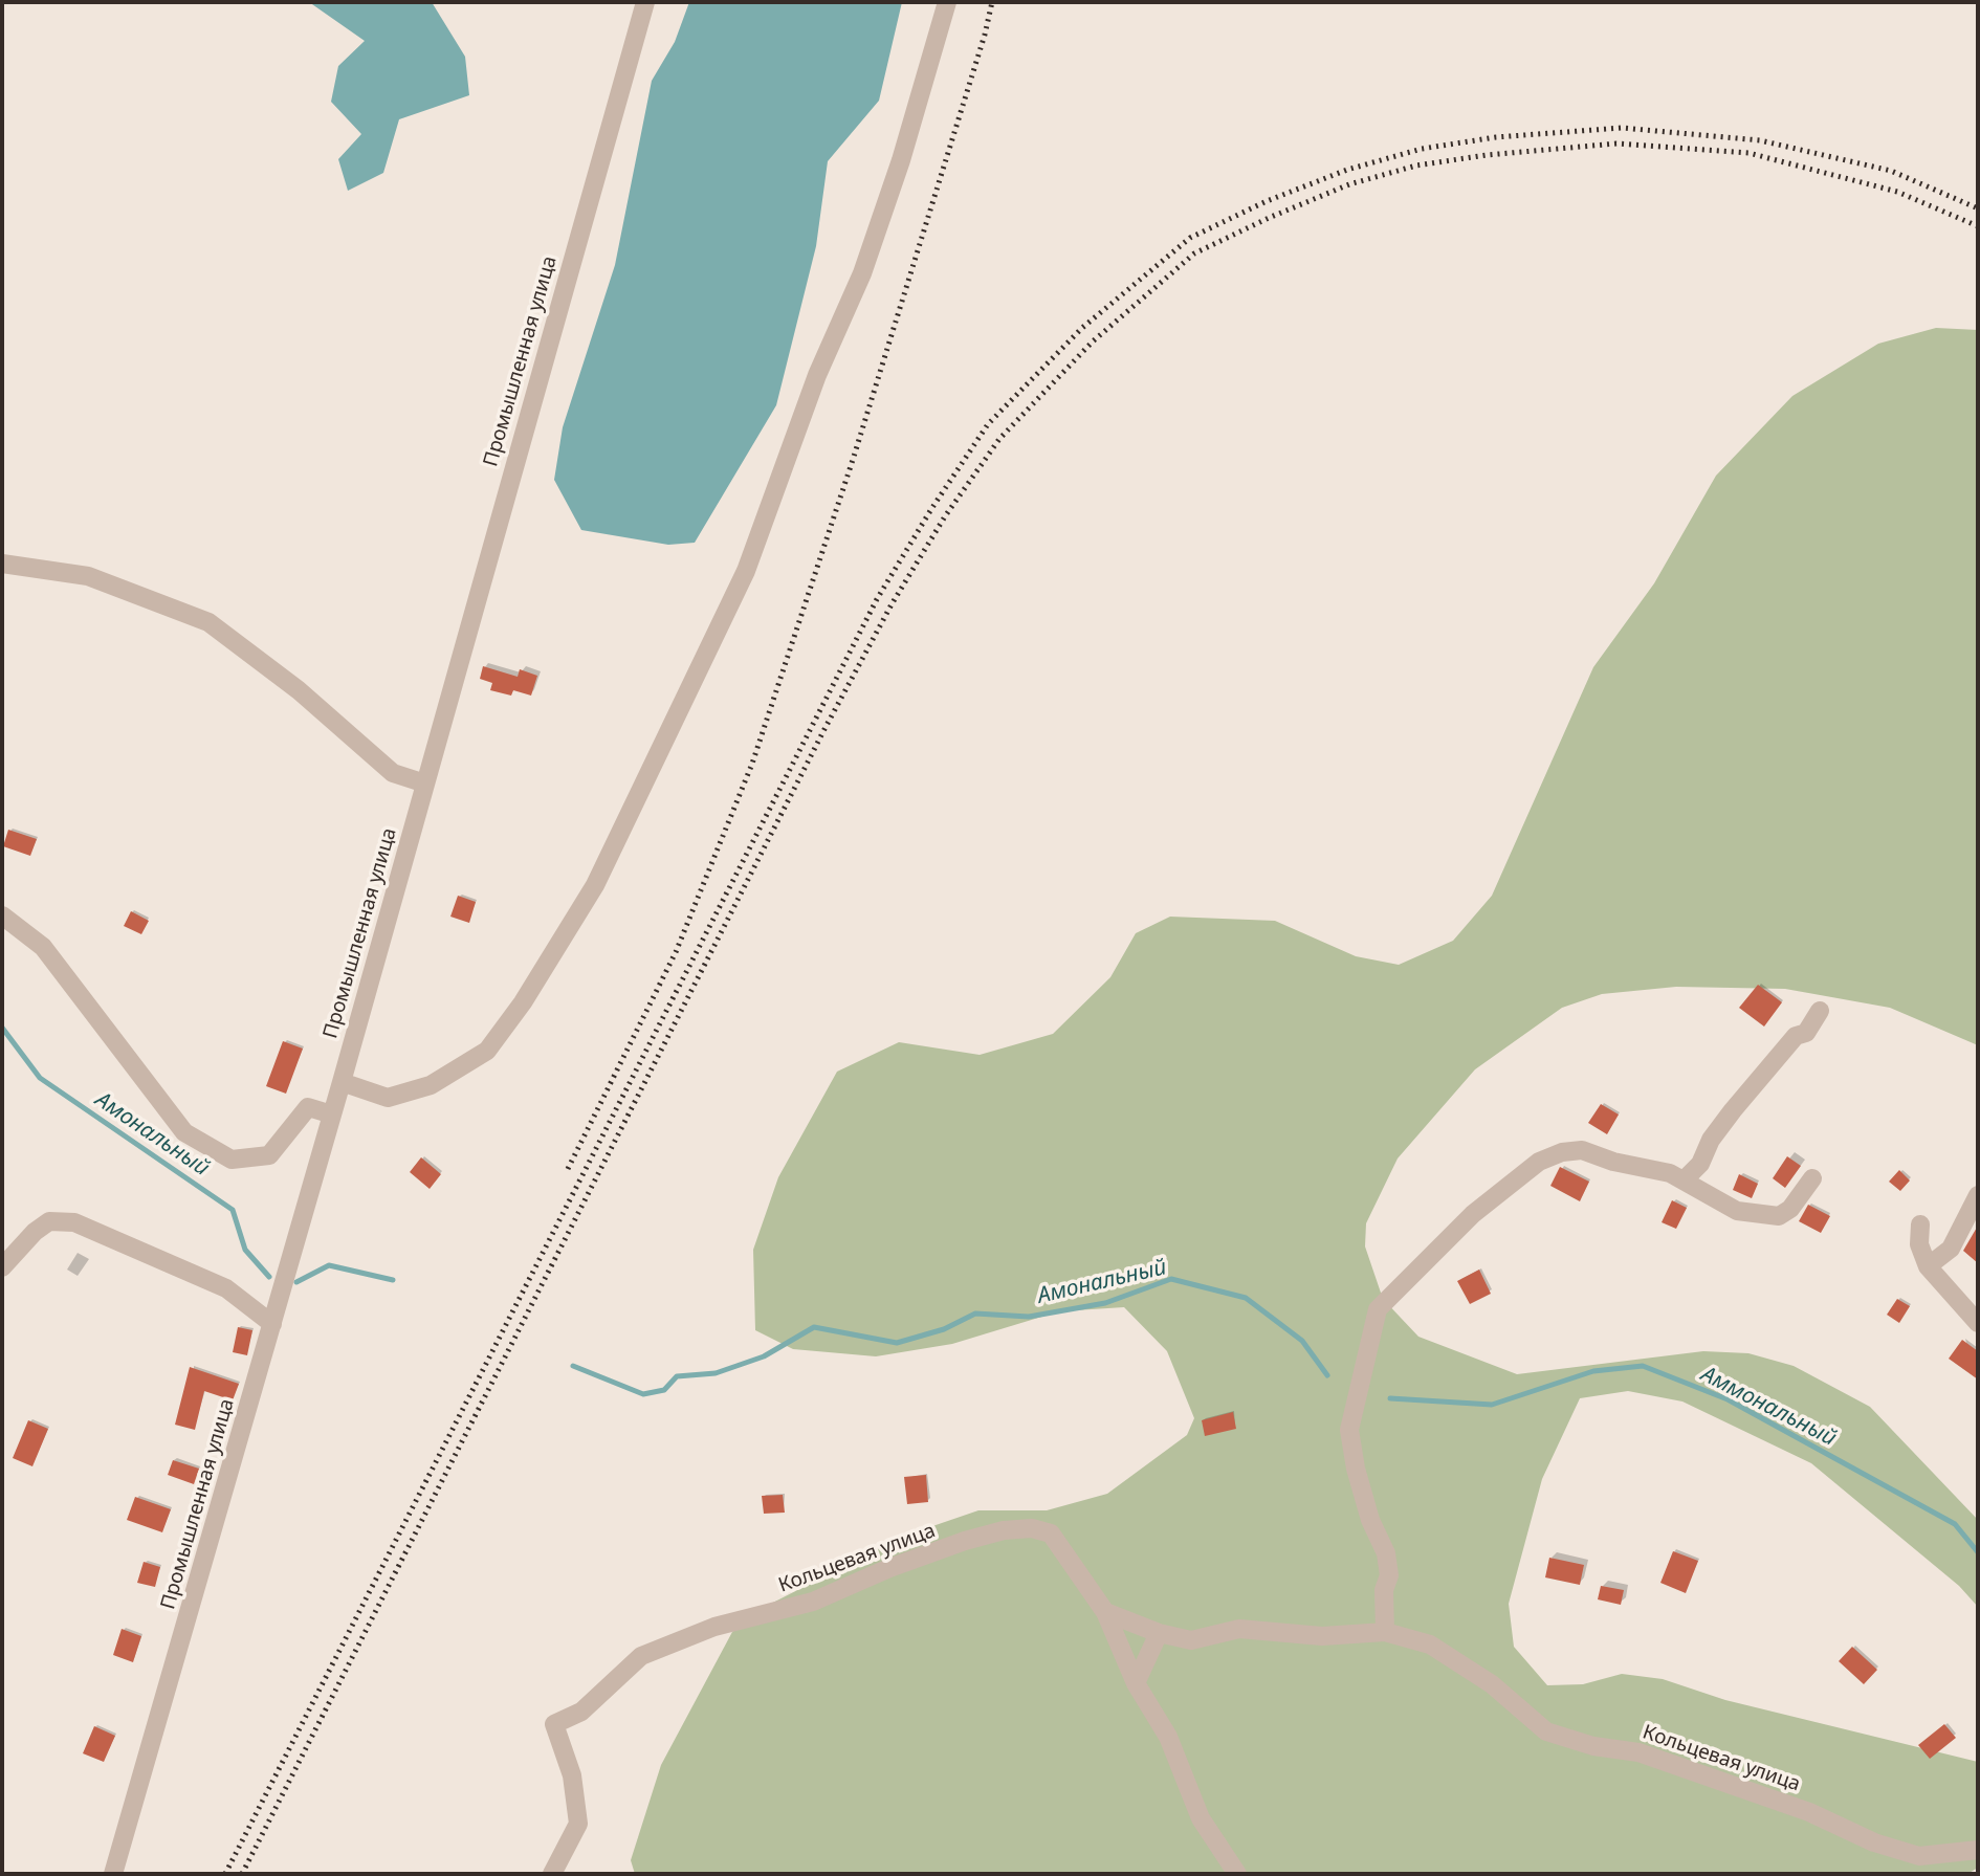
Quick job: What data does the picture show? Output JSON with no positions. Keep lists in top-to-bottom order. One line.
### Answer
{"streets":{"street":["Промышленная улица","Кольцевая улица"]},"water":["Амональный","Аммональный"]}
